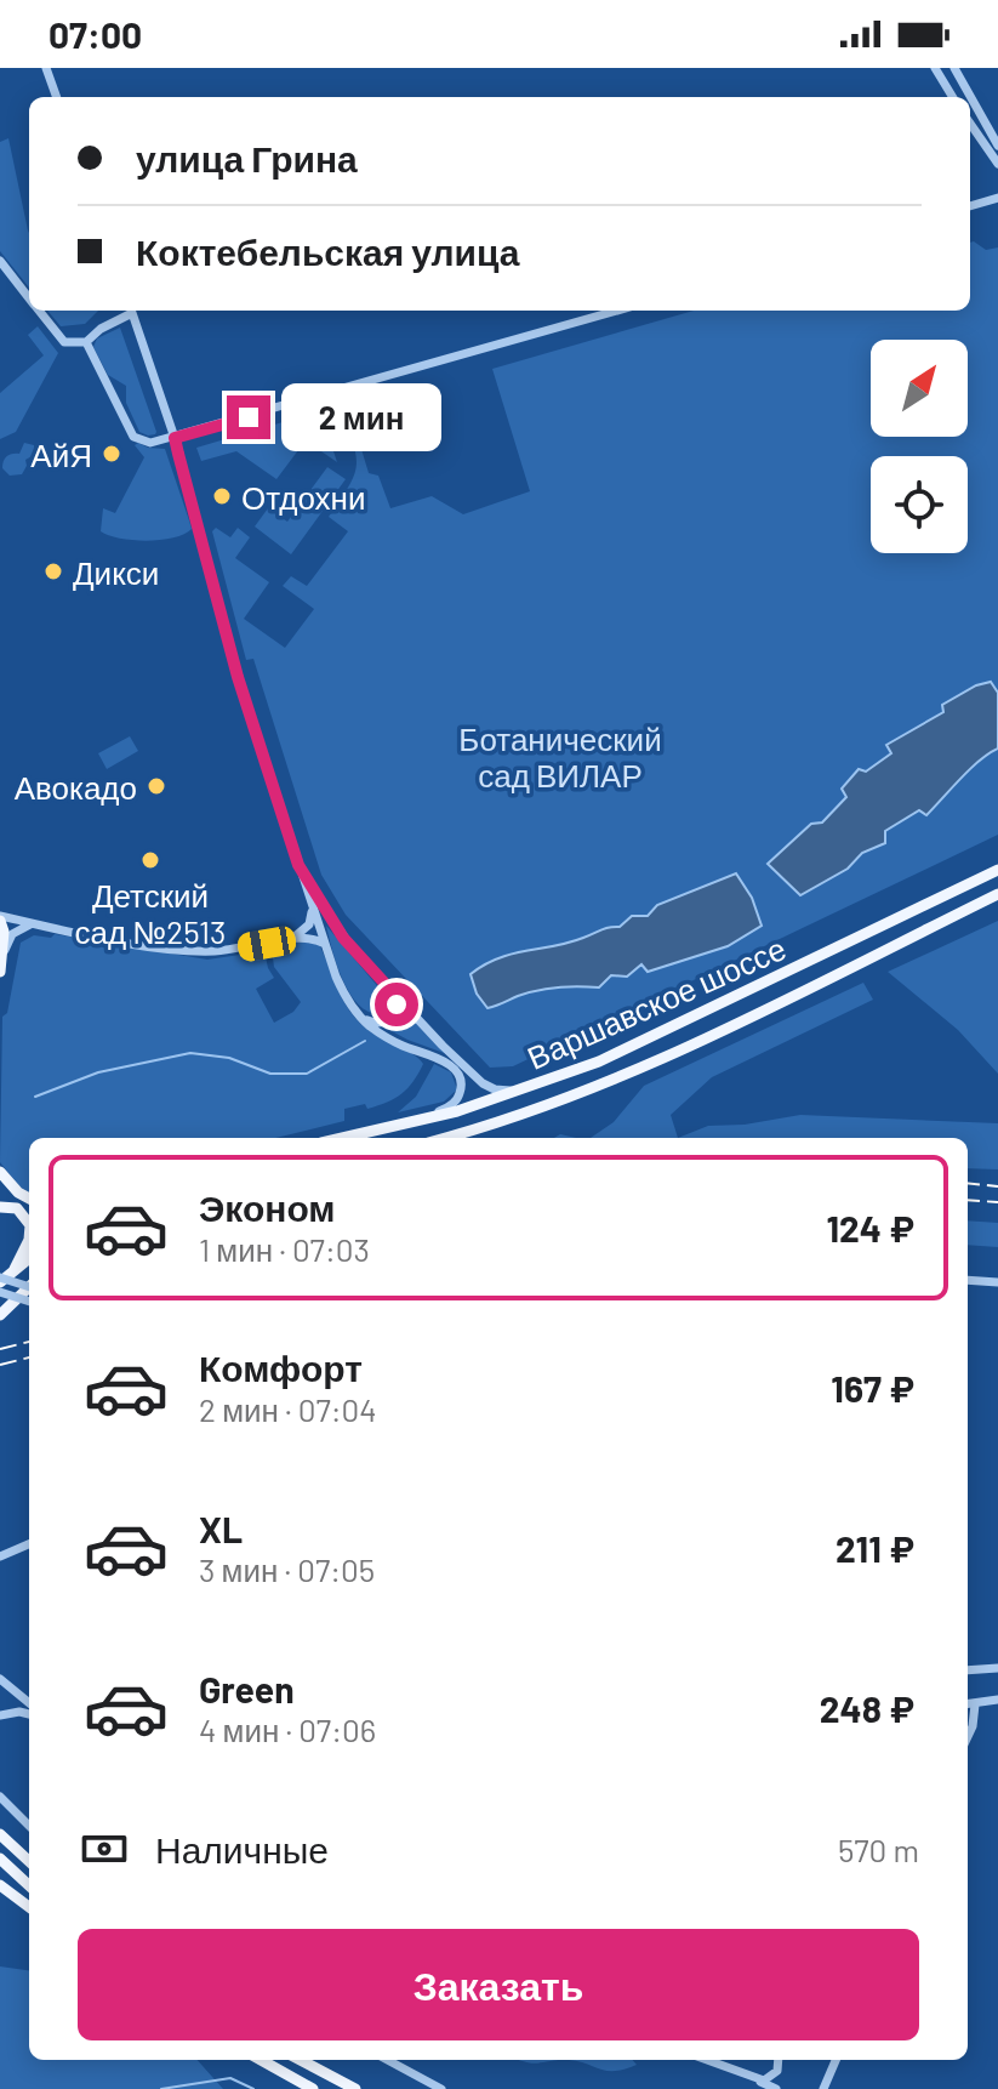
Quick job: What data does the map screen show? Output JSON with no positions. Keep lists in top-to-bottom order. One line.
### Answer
{"streets":{"main road":["Варшавское шоссе"]},"parks":["Ботанический сад ВИЛАР"],"places":["АйЯ","Отдохни","Дикси","Авокадо","Детский сад №2513"],"north":"top right","page":{"status":"07:00","banner":["улица Грина","Коктебельская улица"],"bubble":"2 мин","list":[{"name":"Эконом","note":"1 мин · 07:03","value":"124 ₽"},{"name":"Комфорт","note":"2 мин · 07:04","value":"167 ₽"},{"name":"XL","note":"3 мин · 07:05","value":"211 ₽"},{"name":"Green","note":"4 мин · 07:06","value":"248 ₽"}],"pay":["Наличные","570 m"],"buttons":"Заказать"}}
